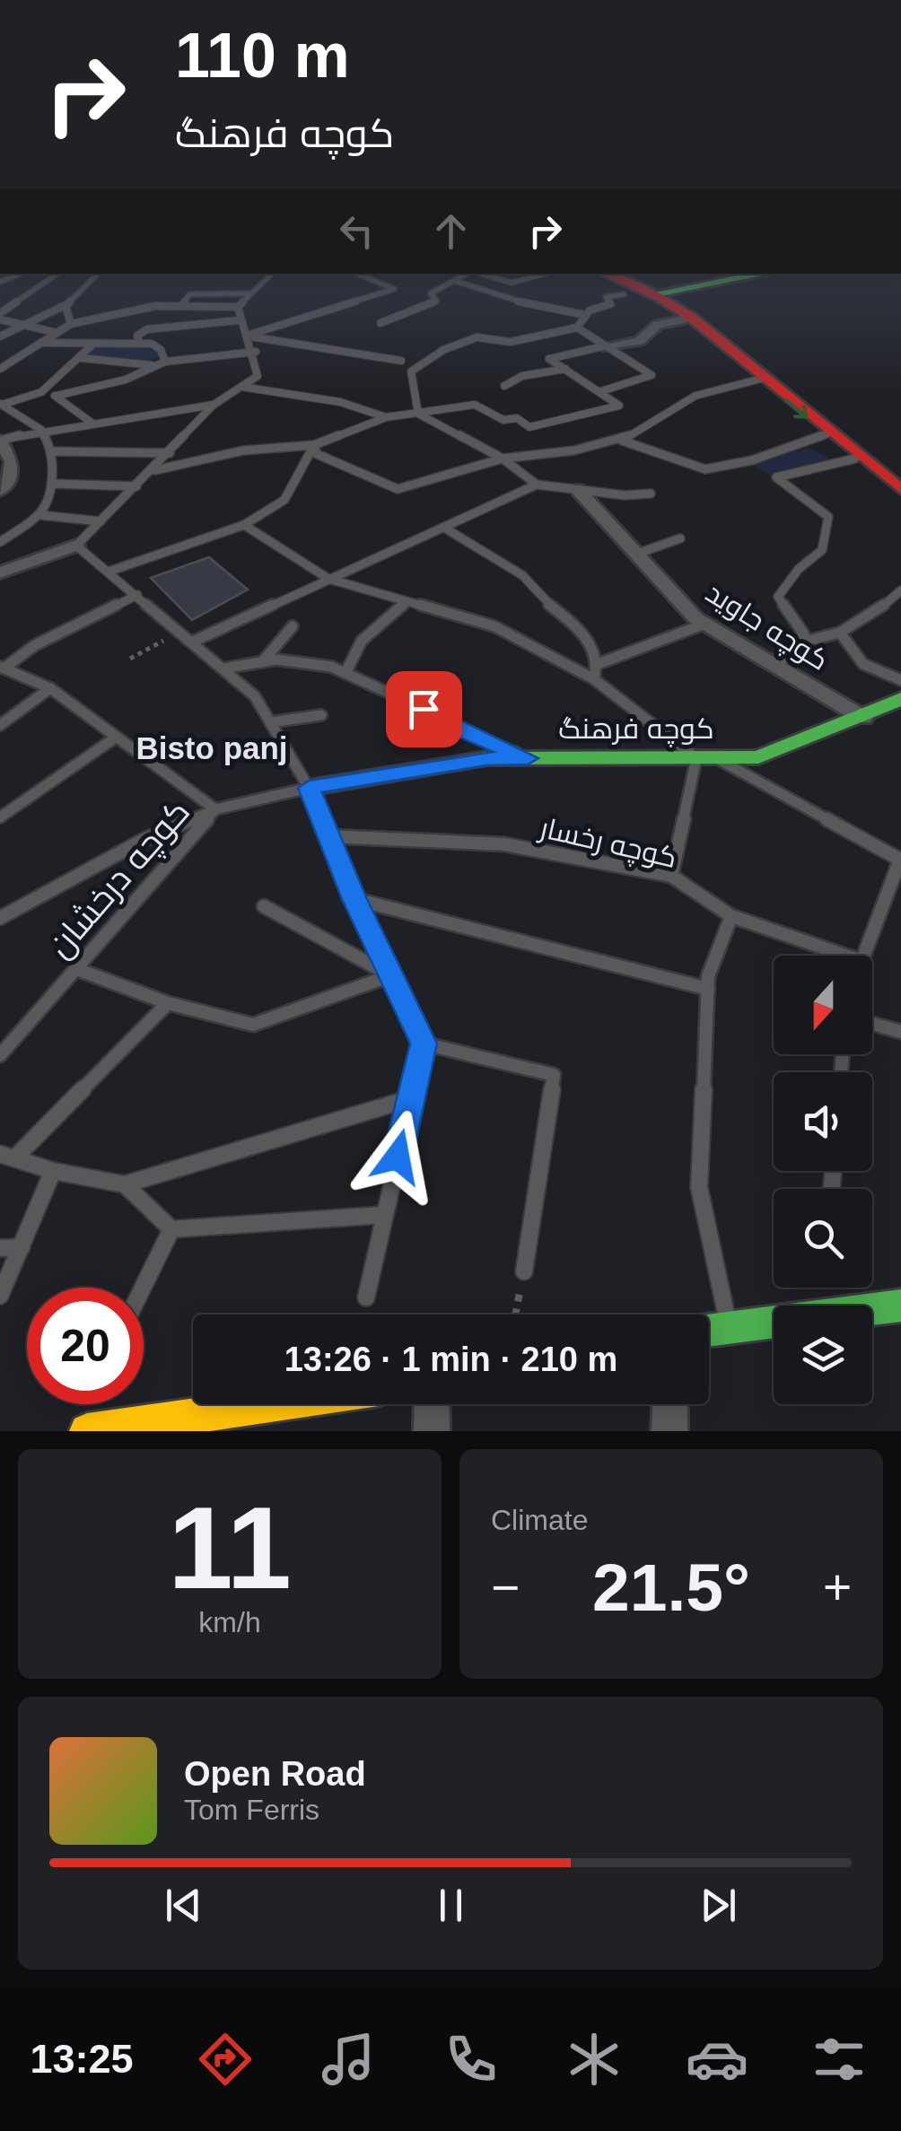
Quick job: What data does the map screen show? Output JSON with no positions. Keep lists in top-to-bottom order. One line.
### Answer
{"streets":{"street":["کوچه جاوید","کوچه فرهنگ"],"lane":["کوچه رخسار","کوچه درخشان"]},"crossings":[["کوچه جاوید","کوچه فرهنگ"],["کوچه فرهنگ","کوچه درخشان"]],"districts":["Bisto panj"],"north":"bottom","page":{"turn":["110 m","کوچه فرهنگ"],"limit":"20","trip":"13:26 · 1 min · 210 m","tile":[["11","km/h"],"Climate"],"heat":["−","21.5°","+"],"song":["Open Road","Tom Ferris"],"tabs":"13:25"}}
